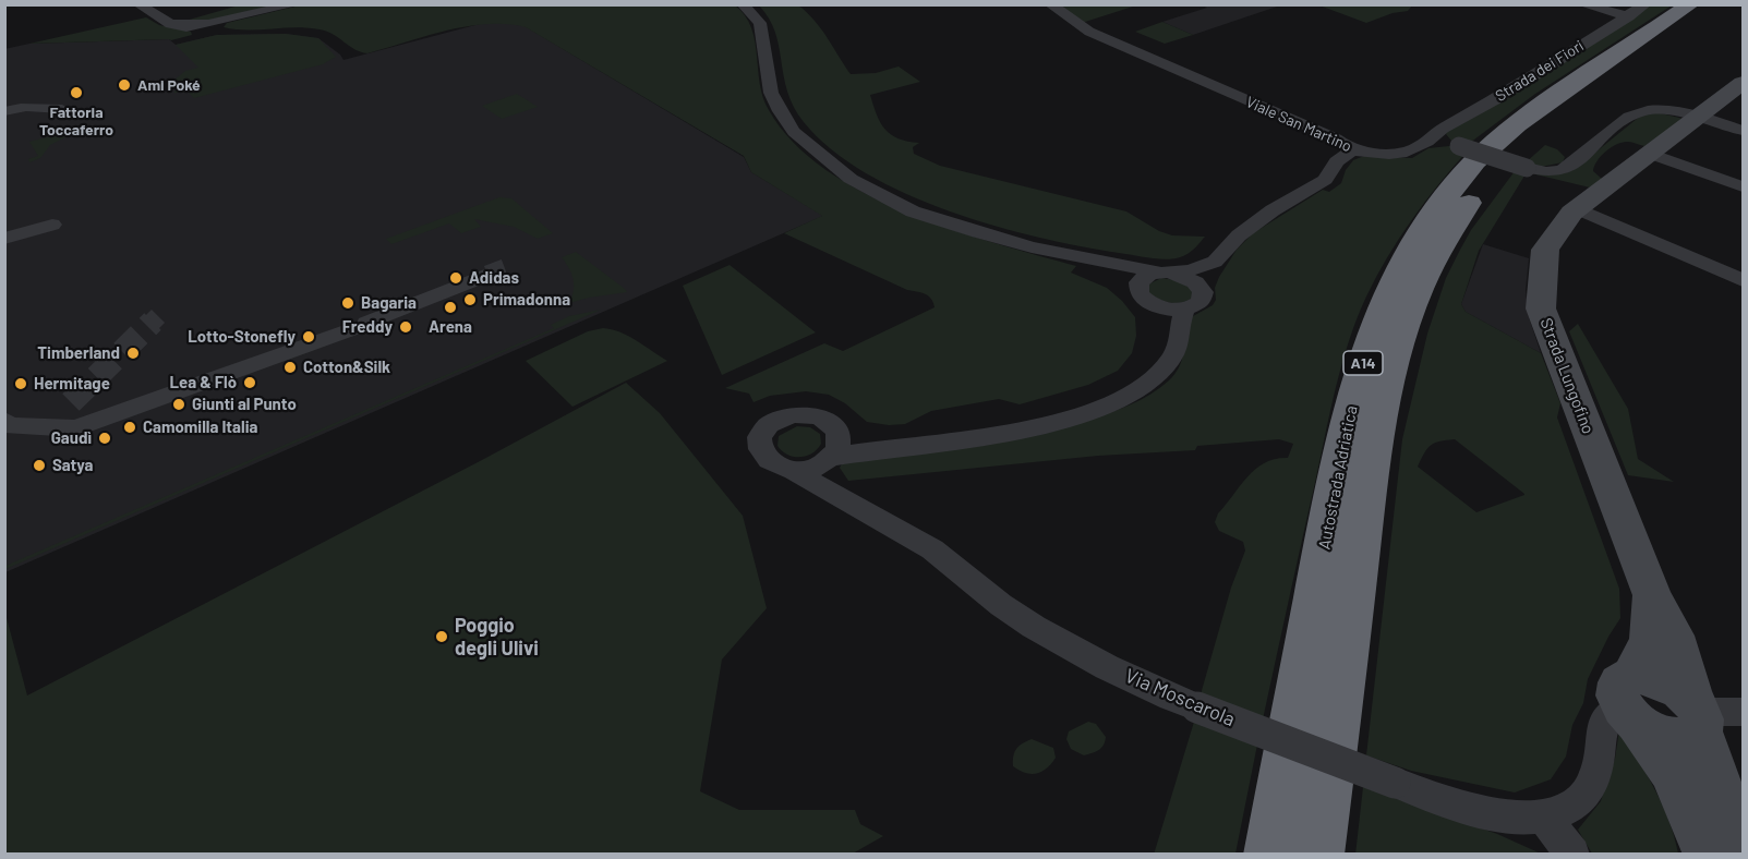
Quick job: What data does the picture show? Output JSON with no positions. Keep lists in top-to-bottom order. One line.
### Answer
{"streets":{"highway":["A14","Autostrada Adriatica"],"main road":["Strada Lungofino"],"street":["Strada dei Fiori","Viale San Martino","Via Moscarola"]},"crossings":[["Strada dei Fiori","Viale San Martino"],["Strada Lungofino","Via Moscarola"]],"places":["Ami Poké","Fattoria Toccaferro","Adidas","Primadonna","Bagaria","Arena","Freddy","Lotto-Stonefly","Timberland","Cotton&Silk","Lea & Flò","Hermitage","Giunti al Punto","Camomilla Italia","Gaudì","Satya","Poggio degli Ulivi"]}
